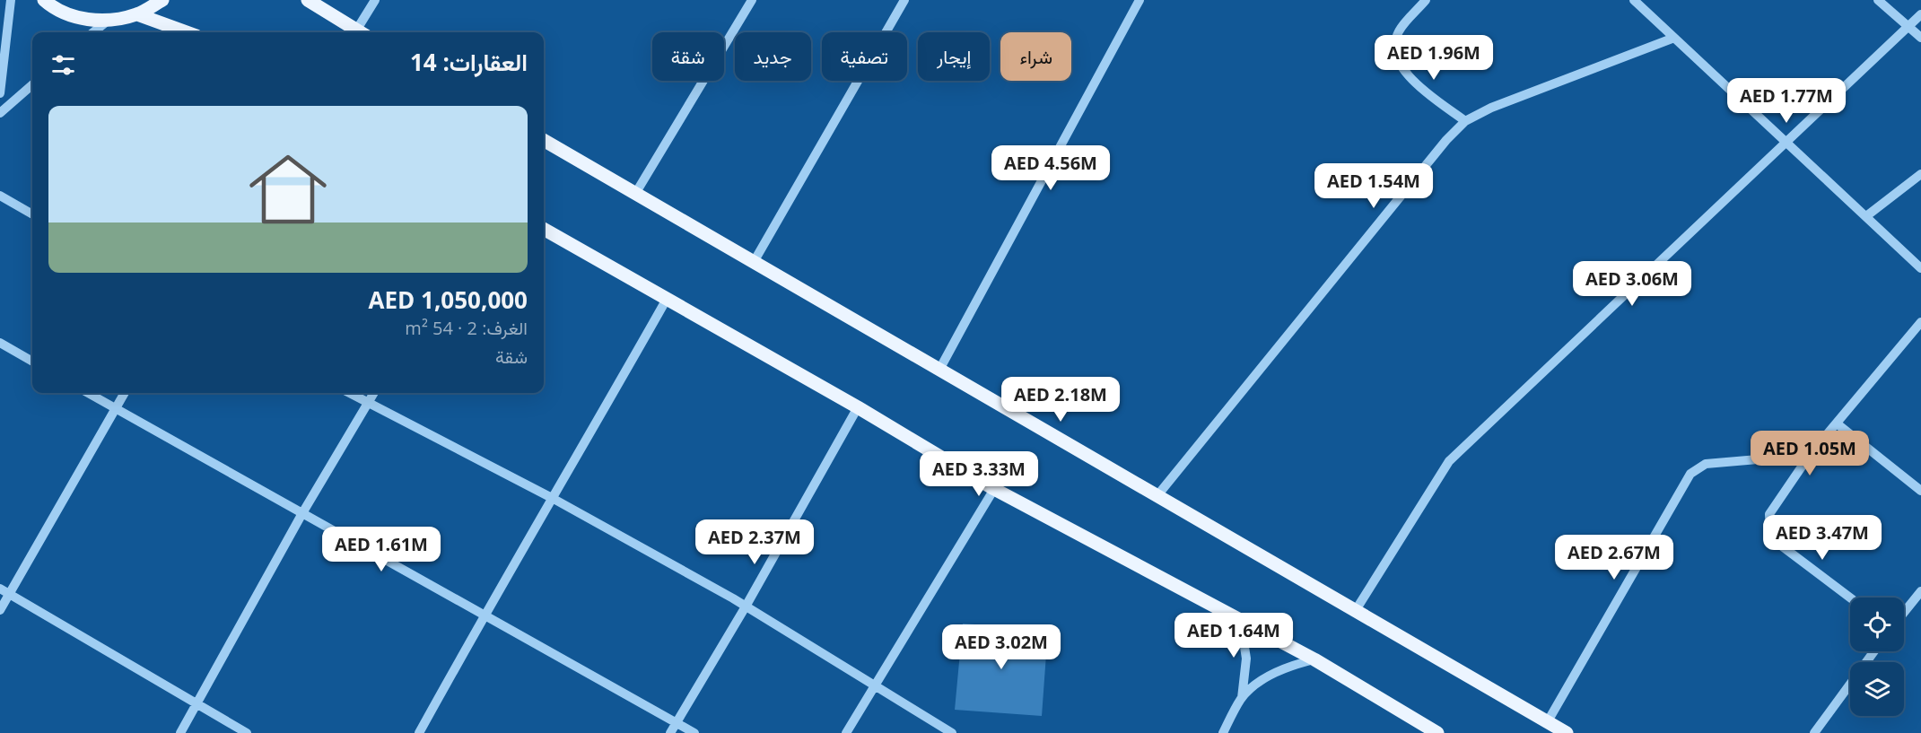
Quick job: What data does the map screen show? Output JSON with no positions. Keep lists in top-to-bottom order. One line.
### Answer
{"page":{"chip":["شراء","إيجار","تصفية","جديد","شقة"],"heading":"العقارات: 14","price":["AED 1.96M","AED 1.77M","AED 4.56M","AED 1.54M","AED 3.06M","AED 2.18M","AED 1.05M","AED 3.33M","AED 3.47M","AED 2.37M","AED 1.61M","AED 2.67M","AED 1.64M","AED 3.02M"],"list":[{"name":"AED 1,050,000","note":"الغرف: 2 · 54 m² · شقة"}]}}
